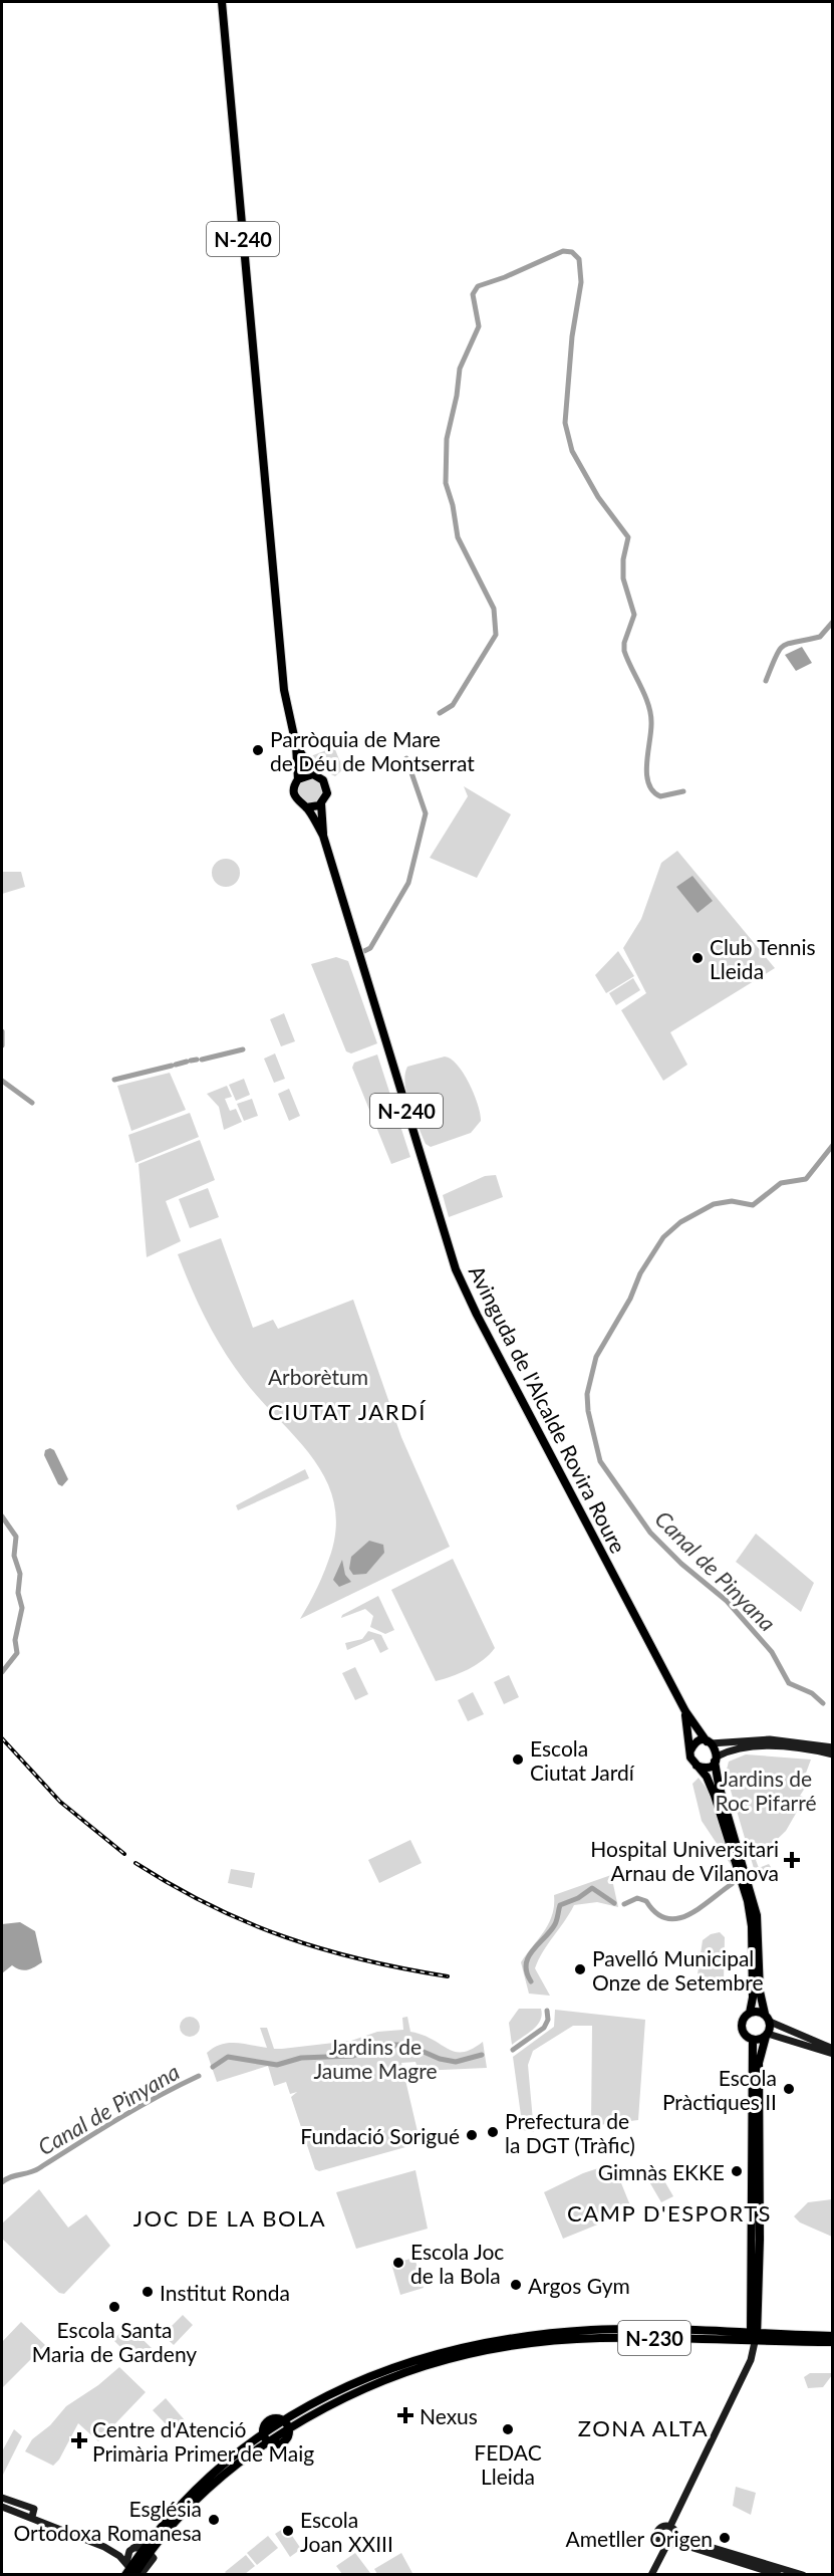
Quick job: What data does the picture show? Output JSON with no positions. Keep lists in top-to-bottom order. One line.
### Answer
{"streets":{"main road":["N-240","Avinguda de l'Alcalde Rovira Roure","N-230"]},"crossings":[["N-240","Avinguda de l'Alcalde Rovira Roure"],["N-240","N-230"]],"districts":["CIUTAT JARDÍ","CAMP D'ESPORTS","JOC DE LA BOLA","ZONA ALTA"],"water":["Canal de Pinyana"],"parks":["Arborètum","Jardins de Roc Pifarré","Jardins de Jaume Magre"],"places":{"other":["Parròquia de Mare de Déu de Montserrat","Club Tennis Lleida","Escola Ciutat Jardí","Pavelló Municipal Onze de Setembre","Escola Pràctiques II","Prefectura de la DGT (Tràfic)","Fundació Sorigué","Gimnàs EKKE","Escola Joc de la Bola","Argos Gym","Institut Ronda","Escola Santa Maria de Gardeny","FEDAC Lleida","Església Ortodoxa Romanesa","Escola Joan XXIII","Ametller Origen"],"health":["Hospital Universitari Arnau de Vilanova","Nexus","Centre d'Atenció Primària Primer de Maig"]}}
